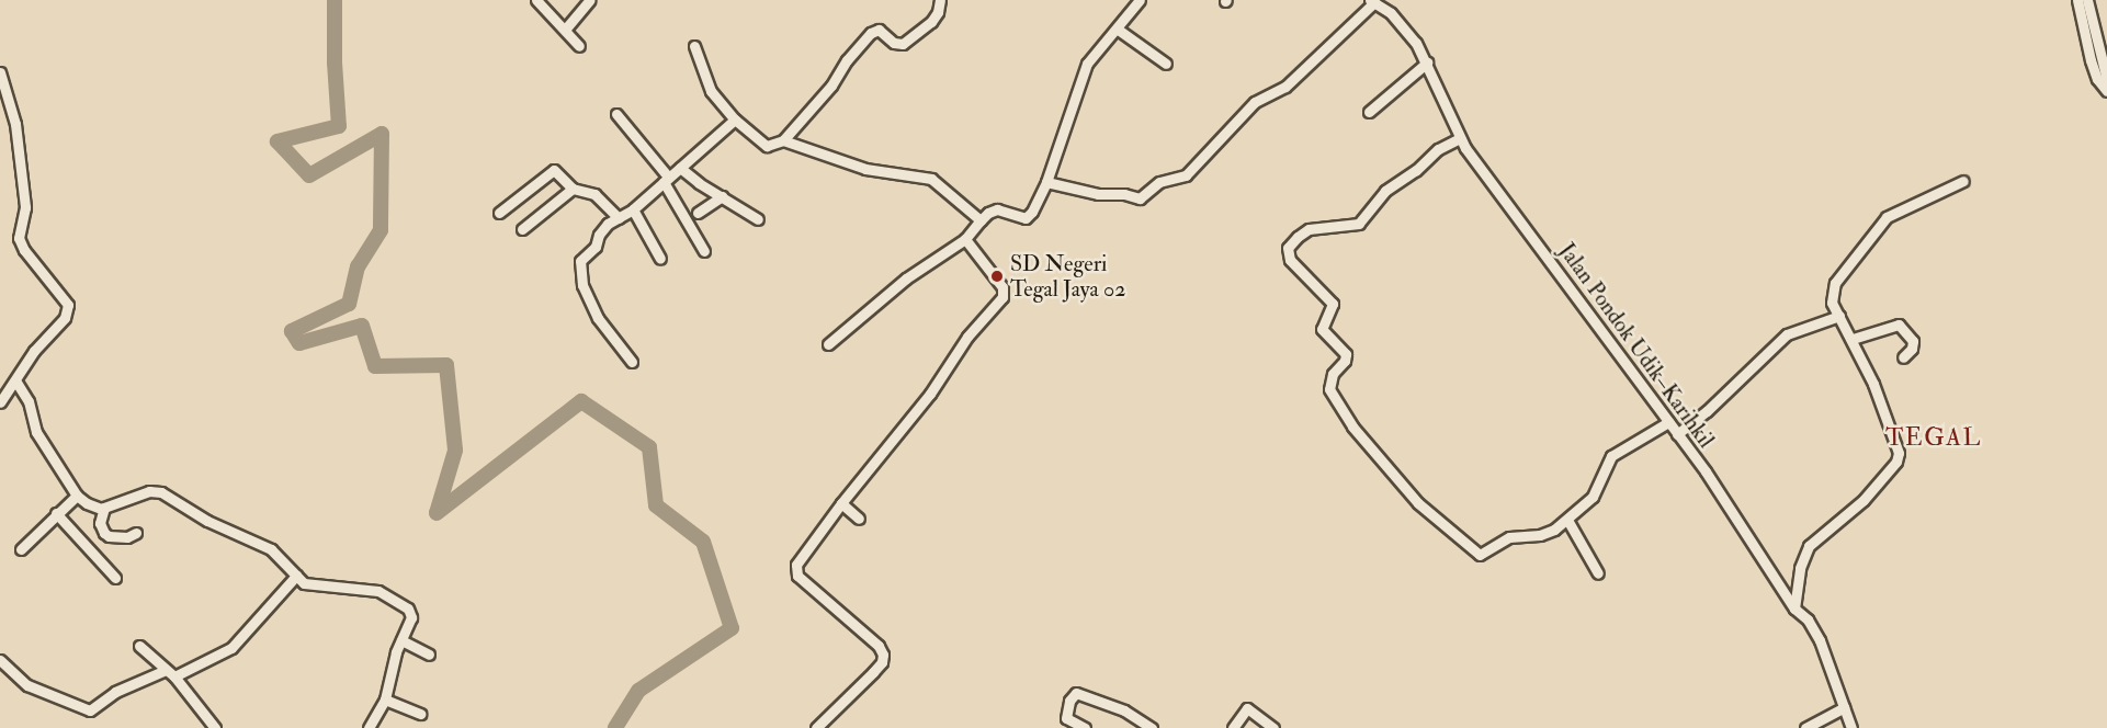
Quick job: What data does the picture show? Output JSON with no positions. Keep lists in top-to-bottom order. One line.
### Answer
{"streets":{"street":["Jalan Pondok Udik–Karihkil"]},"districts":["TEGAL"],"places":["SD Negeri Tegal Jaya 02"]}
